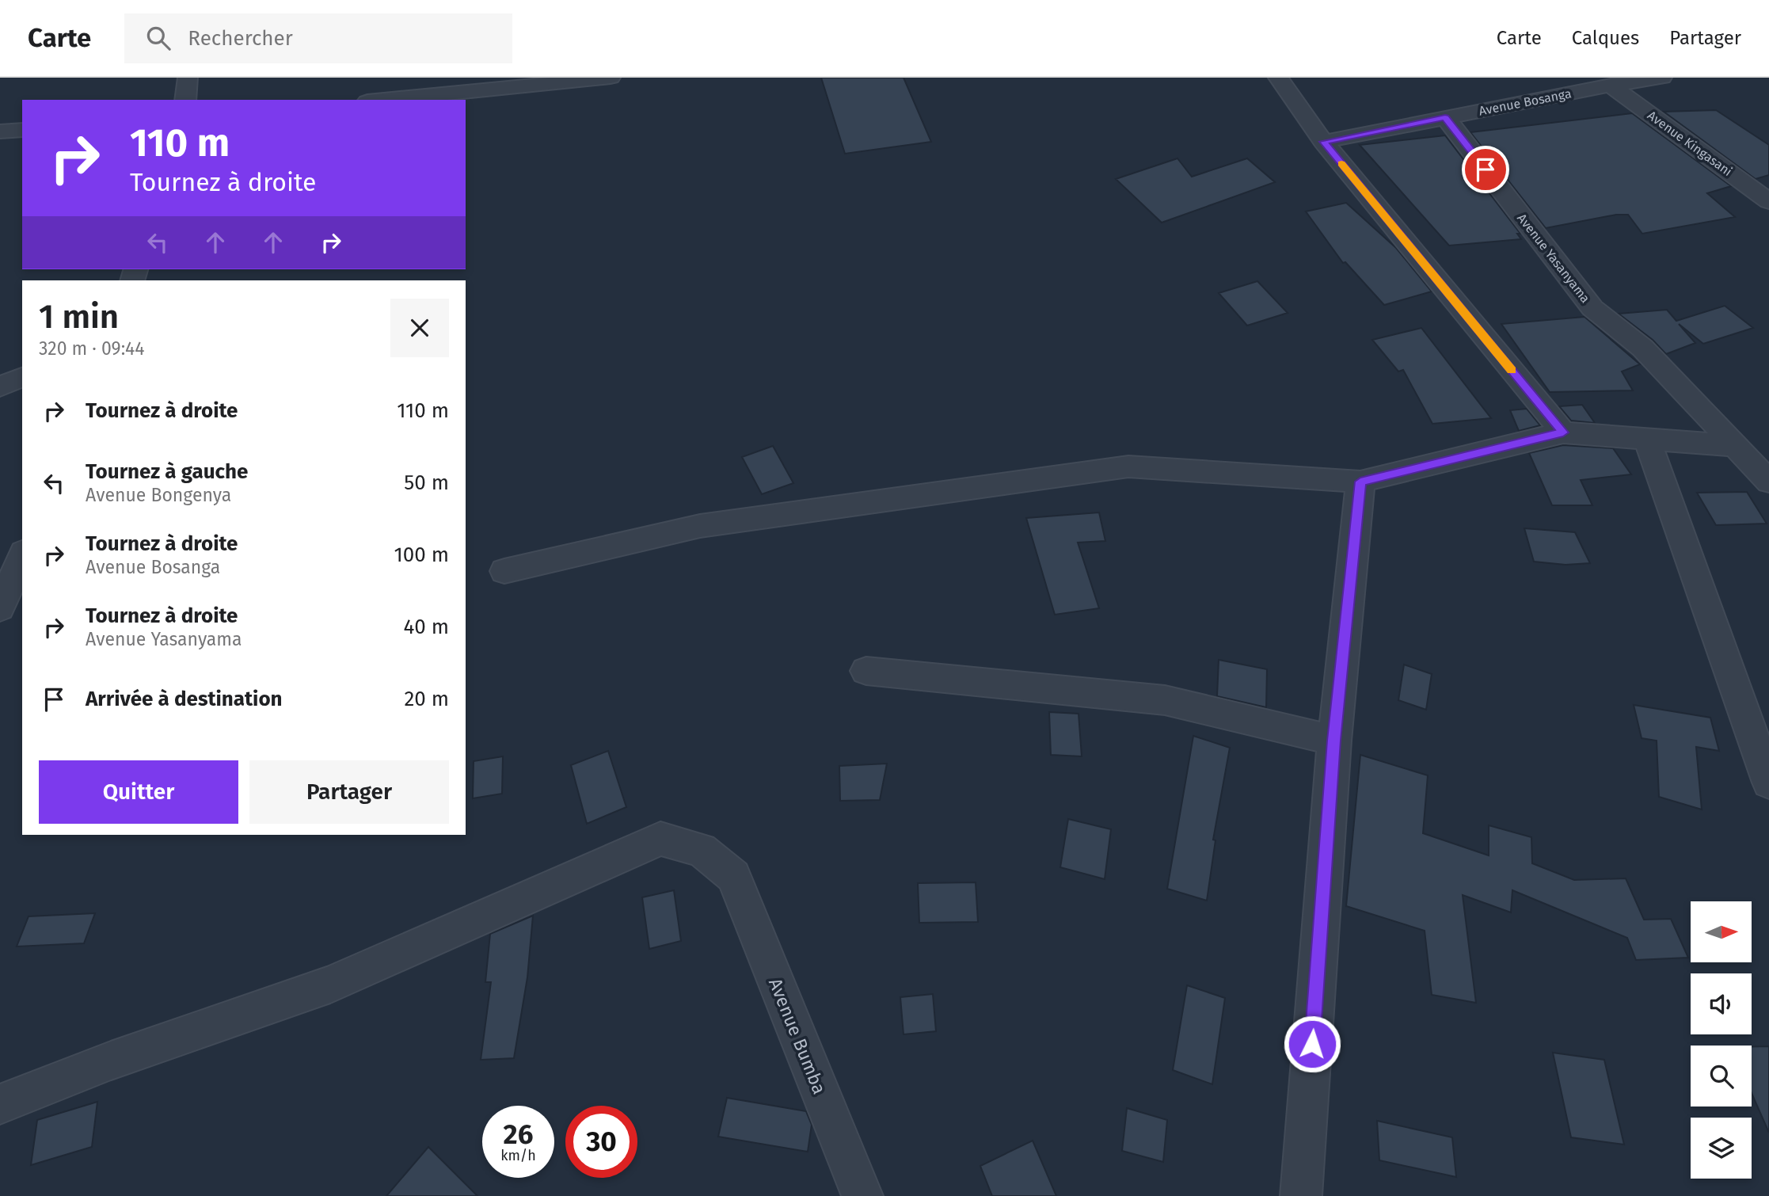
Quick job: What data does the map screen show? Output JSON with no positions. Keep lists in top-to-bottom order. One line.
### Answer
{"streets":{"street":["Avenue Bosanga","Avenue Kingasani","Avenue Yasanyama","Avenue Bumba"]},"crossings":[["Avenue Bosanga","Avenue Kingasani"],["Avenue Bosanga","Avenue Yasanyama"]],"north":"right","page":{"header":"Carte","search":"Rechercher","nav":["Carte","Calques","Partager"],"turn":["110 m","Tournez à droite"],"heading":["1 min","320 m · 09:44"],"list":[{"name":"Tournez à droite","value":"110 m"},{"name":"Tournez à gauche","note":"Avenue Bongenya","value":"50 m"},{"name":"Tournez à droite","note":"Avenue Bosanga","value":"100 m"},{"name":"Tournez à droite","note":"Avenue Yasanyama","value":"40 m"},{"name":"Arrivée à destination","value":"20 m"}],"buttons":["Quitter","Partager"],"speed":"26 km/h","limit":"30"}}
